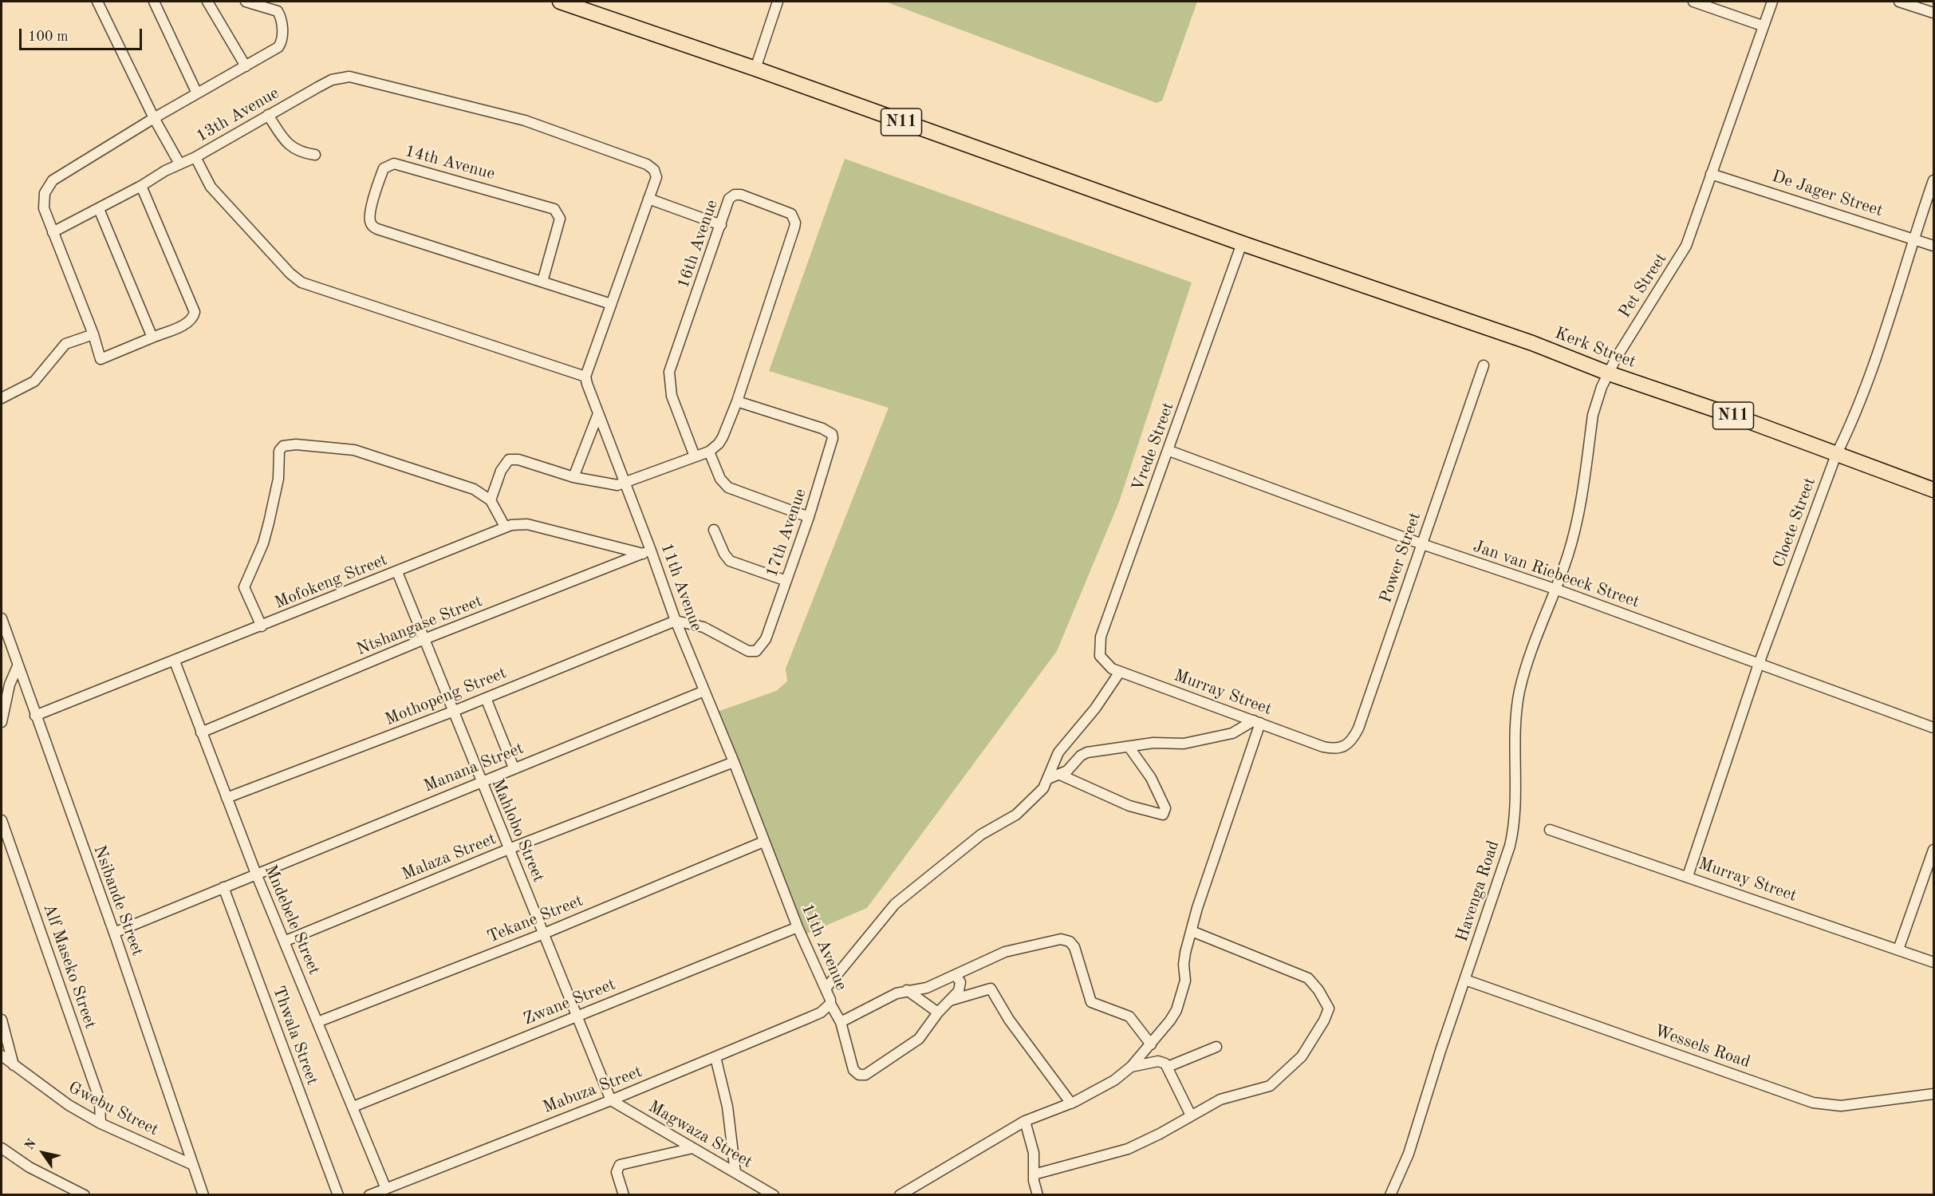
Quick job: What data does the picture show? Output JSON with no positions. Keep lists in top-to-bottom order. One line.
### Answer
{"streets":{"highway":["N11","Kerk Street"],"street":["13th Avenue","14th Avenue","De Jager Street","16th Avenue","Pet Street","Vrede Street","Cloete Street","17th Avenue","Power Street","Jan van Riebeeck Street","Mofokeng Street","11th Avenue","Ntshangase Street","Murray Street","Mothopeng Street","Manana Street","Mahlobo Street","Malaza Street","Havenga Road","Nsibande Street","Tekane Street","Mndebele Street","Alf Maseko Street","Zwane Street","Thwala Street","Wessels Road","Mabuza Street","Gwebu Street","Magwaza Street"]},"crossings":[["13th Avenue","11th Avenue"],["N11","Kerk Street"],["N11","Vrede Street"],["De Jager Street","Pet Street"],["De Jager Street","Cloete Street"],["16th Avenue","17th Avenue"],["Pet Street","Kerk Street"],["Pet Street","Jan van Riebeeck Street"],["Pet Street","Havenga Road"],["Kerk Street","Vrede Street"],["Kerk Street","Cloete Street"],["Vrede Street","Jan van Riebeeck Street"],["Vrede Street","Murray Street"],["Cloete Street","Jan van Riebeeck Street"],["Cloete Street","Murray Street"],["17th Avenue","11th Avenue"],["17th Avenue","Mothopeng Street"],["Power Street","Jan van Riebeeck Street"],["Power Street","Murray Street"],["Jan van Riebeeck Street","Havenga Road"],["Mofokeng Street","11th Avenue"],["Mofokeng Street","Ntshangase Street"],["Mofokeng Street","Mahlobo Street"],["Mofokeng Street","Nsibande Street"],["Mofokeng Street","Mndebele Street"],["11th Avenue","Ntshangase Street"],["11th Avenue","Mothopeng Street"],["11th Avenue","Manana Street"],["11th Avenue","Malaza Street"],["11th Avenue","Tekane Street"],["11th Avenue","Zwane Street"],["11th Avenue","Mabuza Street"],["Ntshangase Street","Mahlobo Street"],["Ntshangase Street","Mndebele Street"],["Mothopeng Street","Mahlobo Street"],["Mothopeng Street","Mndebele Street"],["Manana Street","Mahlobo Street"],["Manana Street","Nsibande Street"],["Manana Street","Mndebele Street"],["Manana Street","Thwala Street"],["Mahlobo Street","Malaza Street"],["Mahlobo Street","Tekane Street"],["Mahlobo Street","Zwane Street"],["Mahlobo Street","Mabuza Street"],["Mahlobo Street","Magwaza Street"],["Malaza Street","Mndebele Street"],["Havenga Road","Wessels Road"],["Nsibande Street","Gwebu Street"],["Tekane Street","Mndebele Street"],["Mndebele Street","Zwane Street"],["Mndebele Street","Mabuza Street"],["Alf Maseko Street","Gwebu Street"],["Mabuza Street","Magwaza Street"]],"scale_bar":"100 m","north":"top left"}
